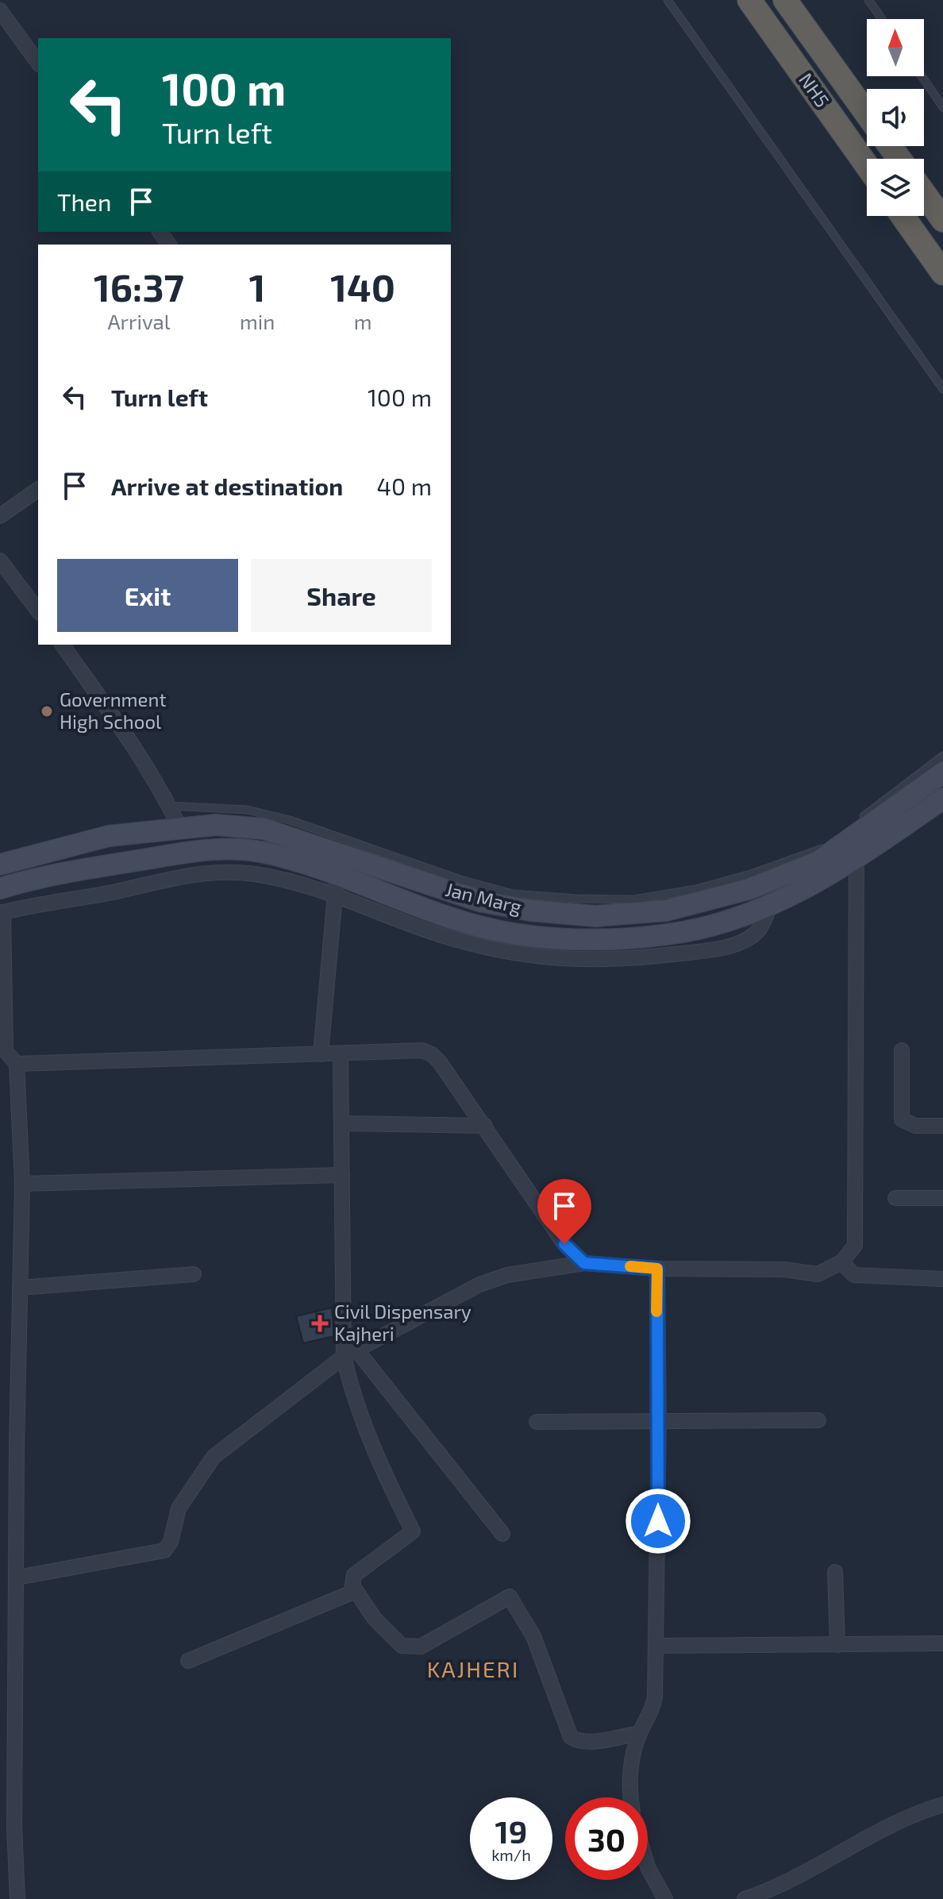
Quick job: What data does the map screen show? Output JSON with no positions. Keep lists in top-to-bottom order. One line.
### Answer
{"streets":{"highway":["NH5"],"main road":["Jan Marg"]},"districts":["KAJHERI"],"places":{"other":["Government High School"],"health":["Civil Dispensary Kajheri"]},"north":"top","page":{"turn":["100 m","Turn left"],"then":"Then","eta":["16:37","Arrival","1","min","140","m"],"list":[{"name":"Turn left","value":"100 m"},{"name":"Arrive at destination","value":"40 m"}],"buttons":["Exit","Share"],"speed":"19 km/h","limit":"30"}}
